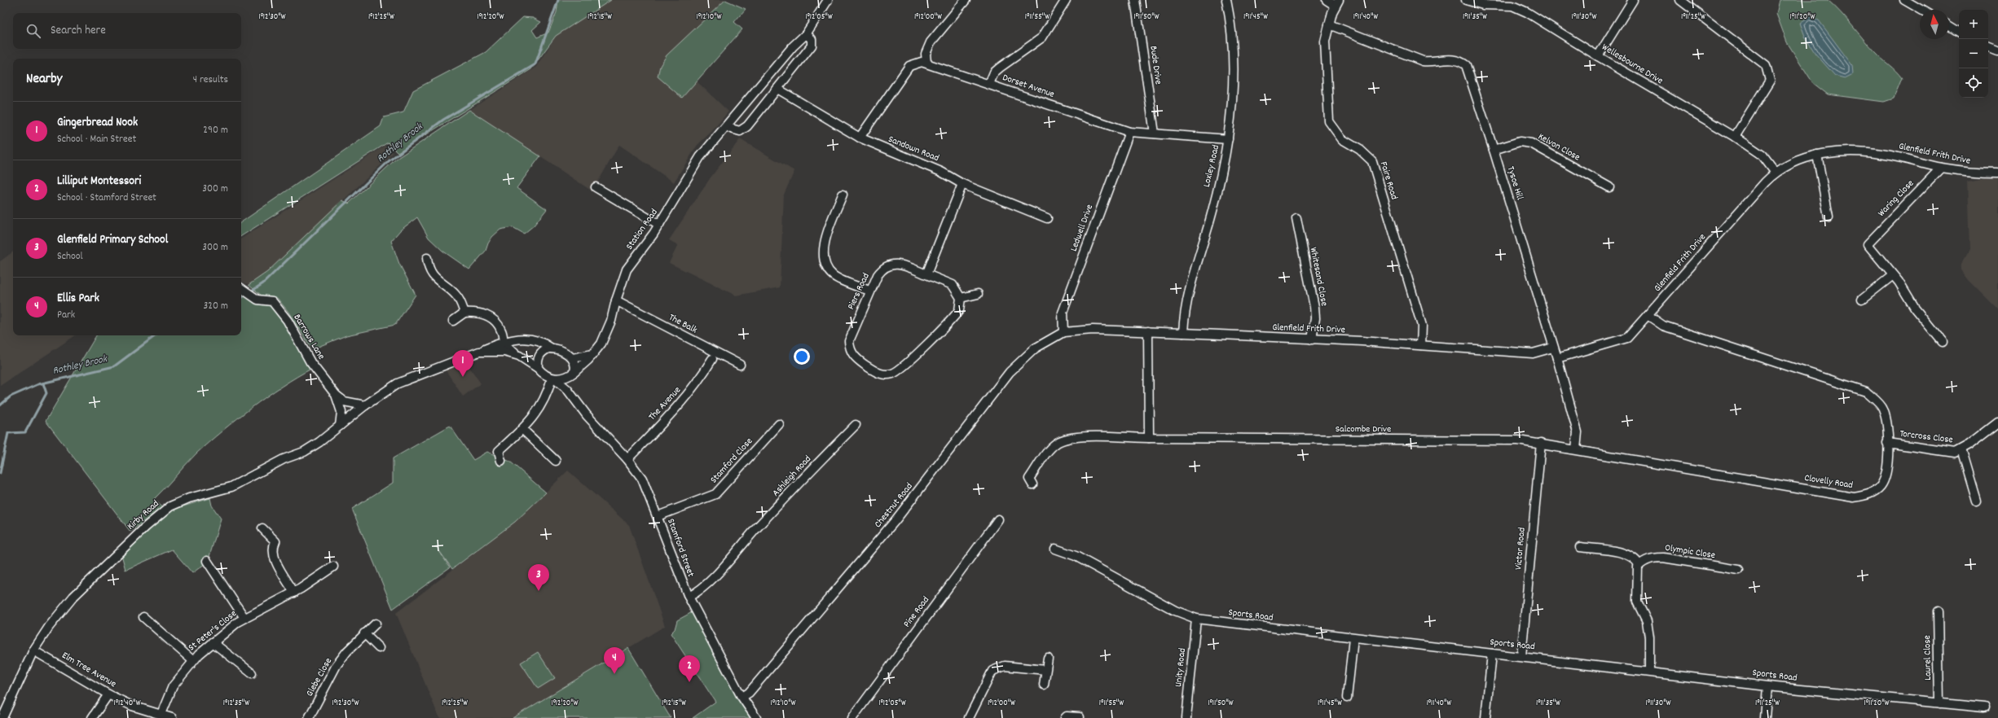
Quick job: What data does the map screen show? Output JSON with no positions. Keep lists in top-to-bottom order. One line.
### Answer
{"streets":{"street":["Wellesbourne Drive","Bude Drive","Dorset Avenue","Kelvon Close","Sandown Road","Glenfield Frith Drive","Loxley Road","Faire Road","Tysoe Hill","Waring Close","Ledwell Drive","Station Road","Whitesand Close","Piers Road","The Balk","Barrows Lane","The Avenue","Salcombe Drive","Torcross Close","Stamford Close","Ashleigh Road","Clovelly Road","Chestnut Road","Kirby Road","Stamford Street","Victor Road","Olympic Close","Pine Road","Sports Road","St Peter's Close","Laurel Close","Unity Road","Elm Tree Avenue","Glebe Close"]},"crossings":[["Wellesbourne Drive","Glenfield Frith Drive"],["Bude Drive","Dorset Avenue"],["Dorset Avenue","Sandown Road"],["Dorset Avenue","Loxley Road"],["Dorset Avenue","Ledwell Drive"],["Kelvon Close","Tysoe Hill"],["Glenfield Frith Drive","Loxley Road"],["Glenfield Frith Drive","Faire Road"],["Glenfield Frith Drive","Tysoe Hill"],["Glenfield Frith Drive","Waring Close"],["Glenfield Frith Drive","Ledwell Drive"],["Glenfield Frith Drive","Whitesand Close"],["Glenfield Frith Drive","Clovelly Road"],["Glenfield Frith Drive","Chestnut Road"],["Faire Road","Tysoe Hill"],["Tysoe Hill","Salcombe Drive"],["Tysoe Hill","Clovelly Road"],["Ledwell Drive","Chestnut Road"],["Station Road","The Balk"],["Station Road","Kirby Road"],["Station Road","Stamford Street"],["The Avenue","Stamford Street"],["Salcombe Drive","Clovelly Road"],["Salcombe Drive","Victor Road"],["Torcross Close","Clovelly Road"],["Stamford Close","Stamford Street"],["Ashleigh Road","Stamford Street"],["Chestnut Road","Stamford Street"],["Kirby Road","Stamford Street"],["Kirby Road","Elm Tree Avenue"],["Victor Road","Sports Road"],["Sports Road","Laurel Close"],["Sports Road","Unity Road"],["St Peter's Close","Elm Tree Avenue"]],"water":["Rothley Brook"],"north":"top","page":{"map_buttons":["+","−"],"search":"Search here","heading":["Nearby","4 results"],"list":[{"mark":"1","name":"Gingerbread Nook","note":"School · Main Street","value":"290 m"},{"mark":"2","name":"Lilliput Montessori","note":"School · Stamford Street","value":"300 m"},{"mark":"3","name":"Glenfield Primary School","note":"School","value":"300 m"},{"mark":"4","name":"Ellis Park","note":"Park","value":"320 m"}],"pins":["1","3","4","2"]},"coordinates":["1°12'30\"W","1°12'25\"W","1°12'20\"W","1°12'15\"W","1°12'10\"W","1°12'05\"W","1°12'00\"W","1°11'55\"W","1°11'50\"W","1°11'45\"W","1°11'40\"W","1°11'35\"W","1°11'30\"W","1°11'25\"W","1°11'20\"W","1°12'40\"W","1°12'35\"W"]}
